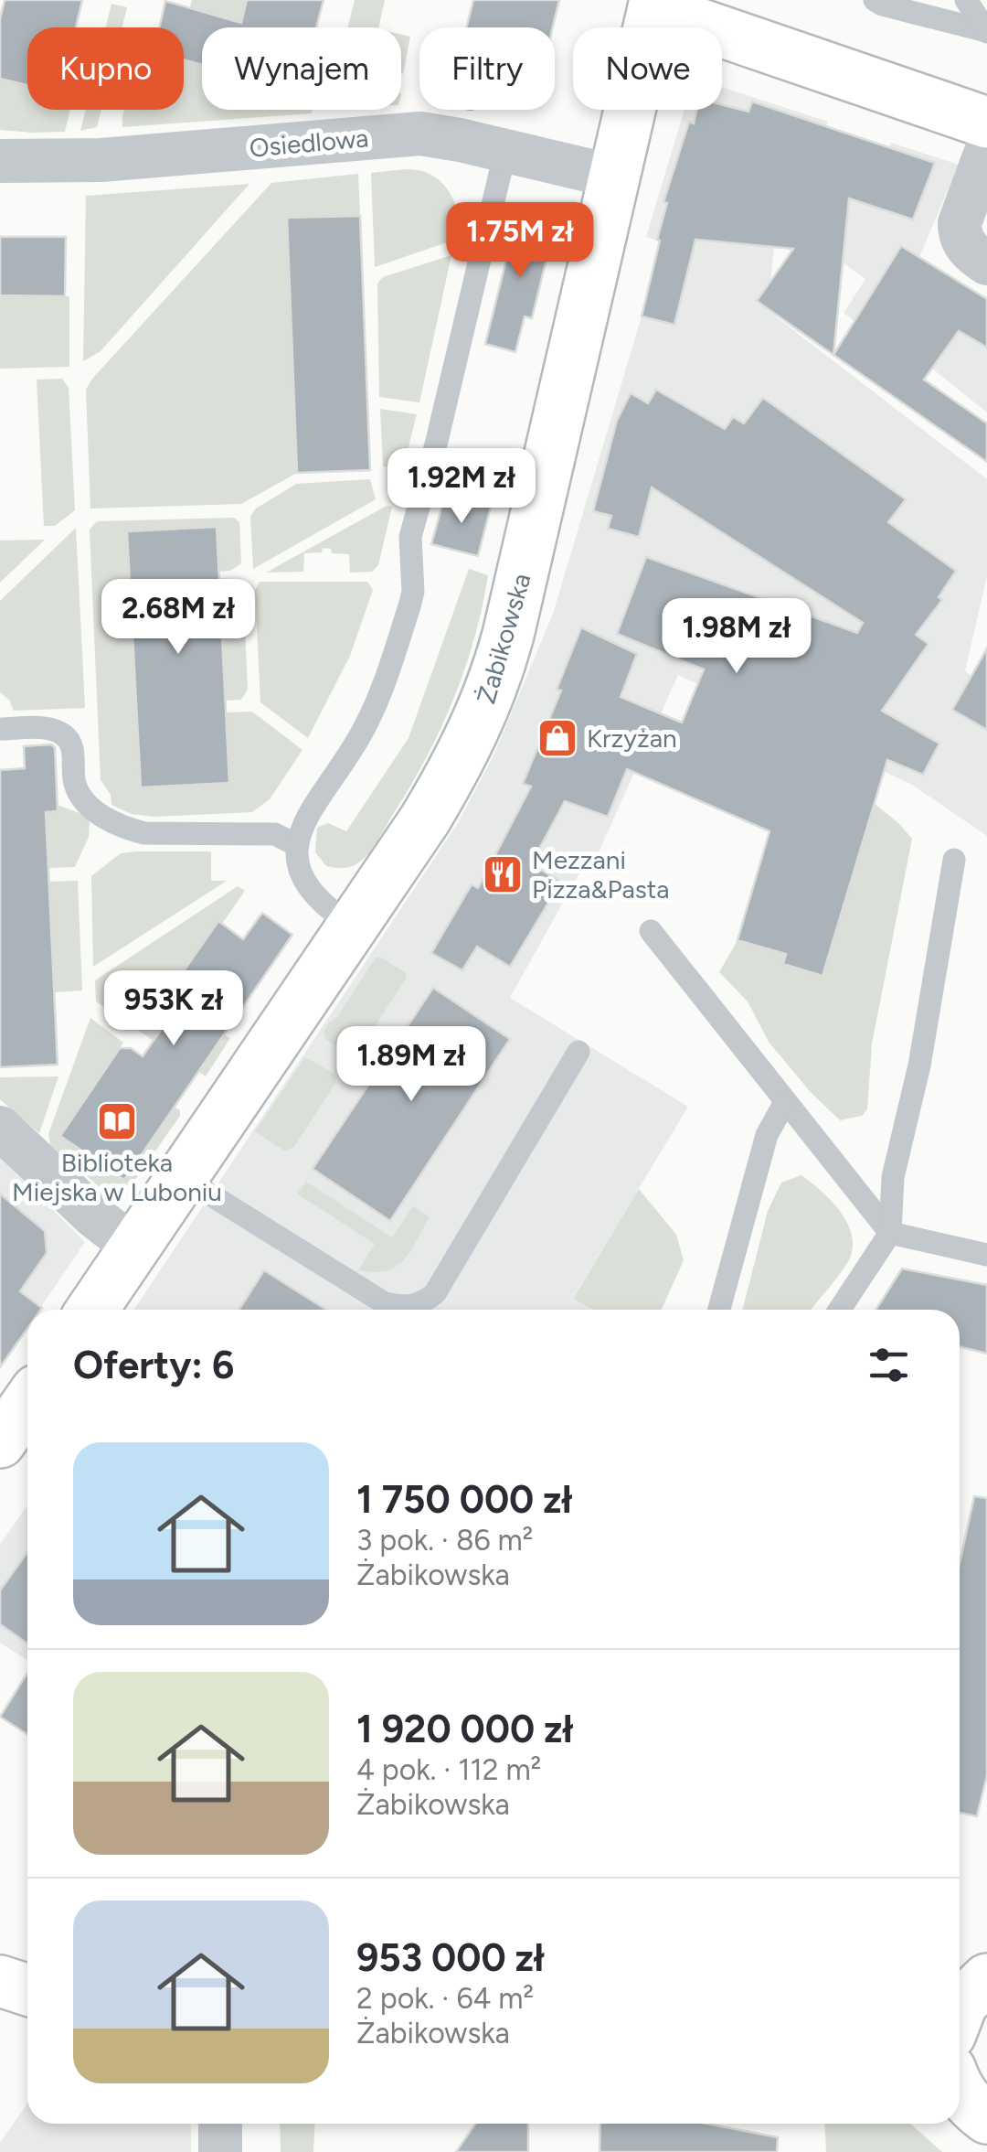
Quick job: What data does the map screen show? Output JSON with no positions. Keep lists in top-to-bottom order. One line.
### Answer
{"streets":{"street":["Osiedlowa","Żabikowska"]},"crossings":[["Osiedlowa","Żabikowska"]],"places":{"shop":["Krzyżan"],"restaurant":["Mezzani Pizza&Pasta"],"library":["Biblioteka Miejska w Luboniu"]},"page":{"chip":["Kupno","Wynajem","Filtry","Nowe"],"price":["1.75M zł","1.92M zł","2.68M zł","1.98M zł","953K zł","1.89M zł"],"heading":"Oferty: 6","list":[{"name":"1 750 000 zł","note":"3 pok. · 86 m² · Żabikowska"},{"name":"1 920 000 zł","note":"4 pok. · 112 m² · Żabikowska"},{"name":"953 000 zł","note":"2 pok. · 64 m² · Żabikowska"}]}}
